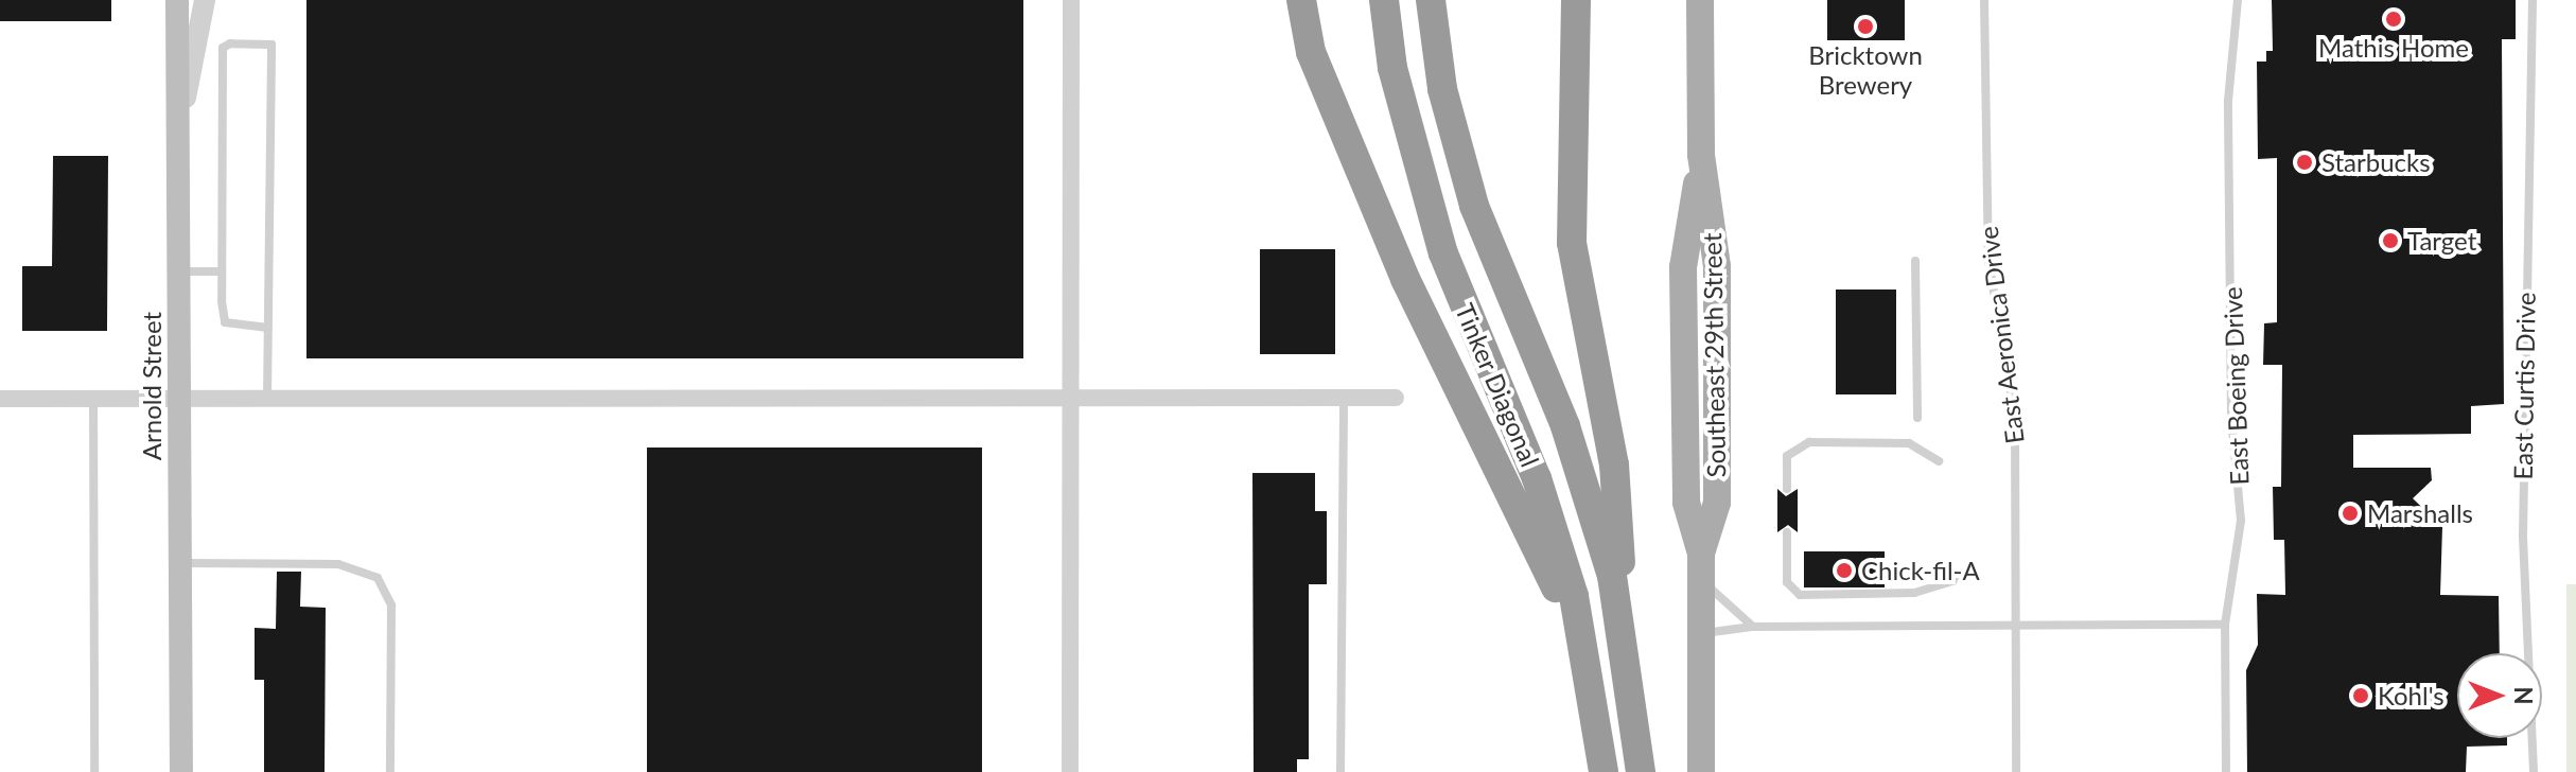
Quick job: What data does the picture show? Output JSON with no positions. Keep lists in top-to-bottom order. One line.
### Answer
{"streets":{"highway":["Tinker Diagonal"],"main road":["Southeast 29th Street","Arnold Street"],"lane":["East Aeronica Drive","East Boeing Drive","East Curtis Drive"]},"places":["Mathis Home","Bricktown Brewery","Starbucks","Target","Marshalls","Chick-fil-A","Kohl's"],"north":"right"}
